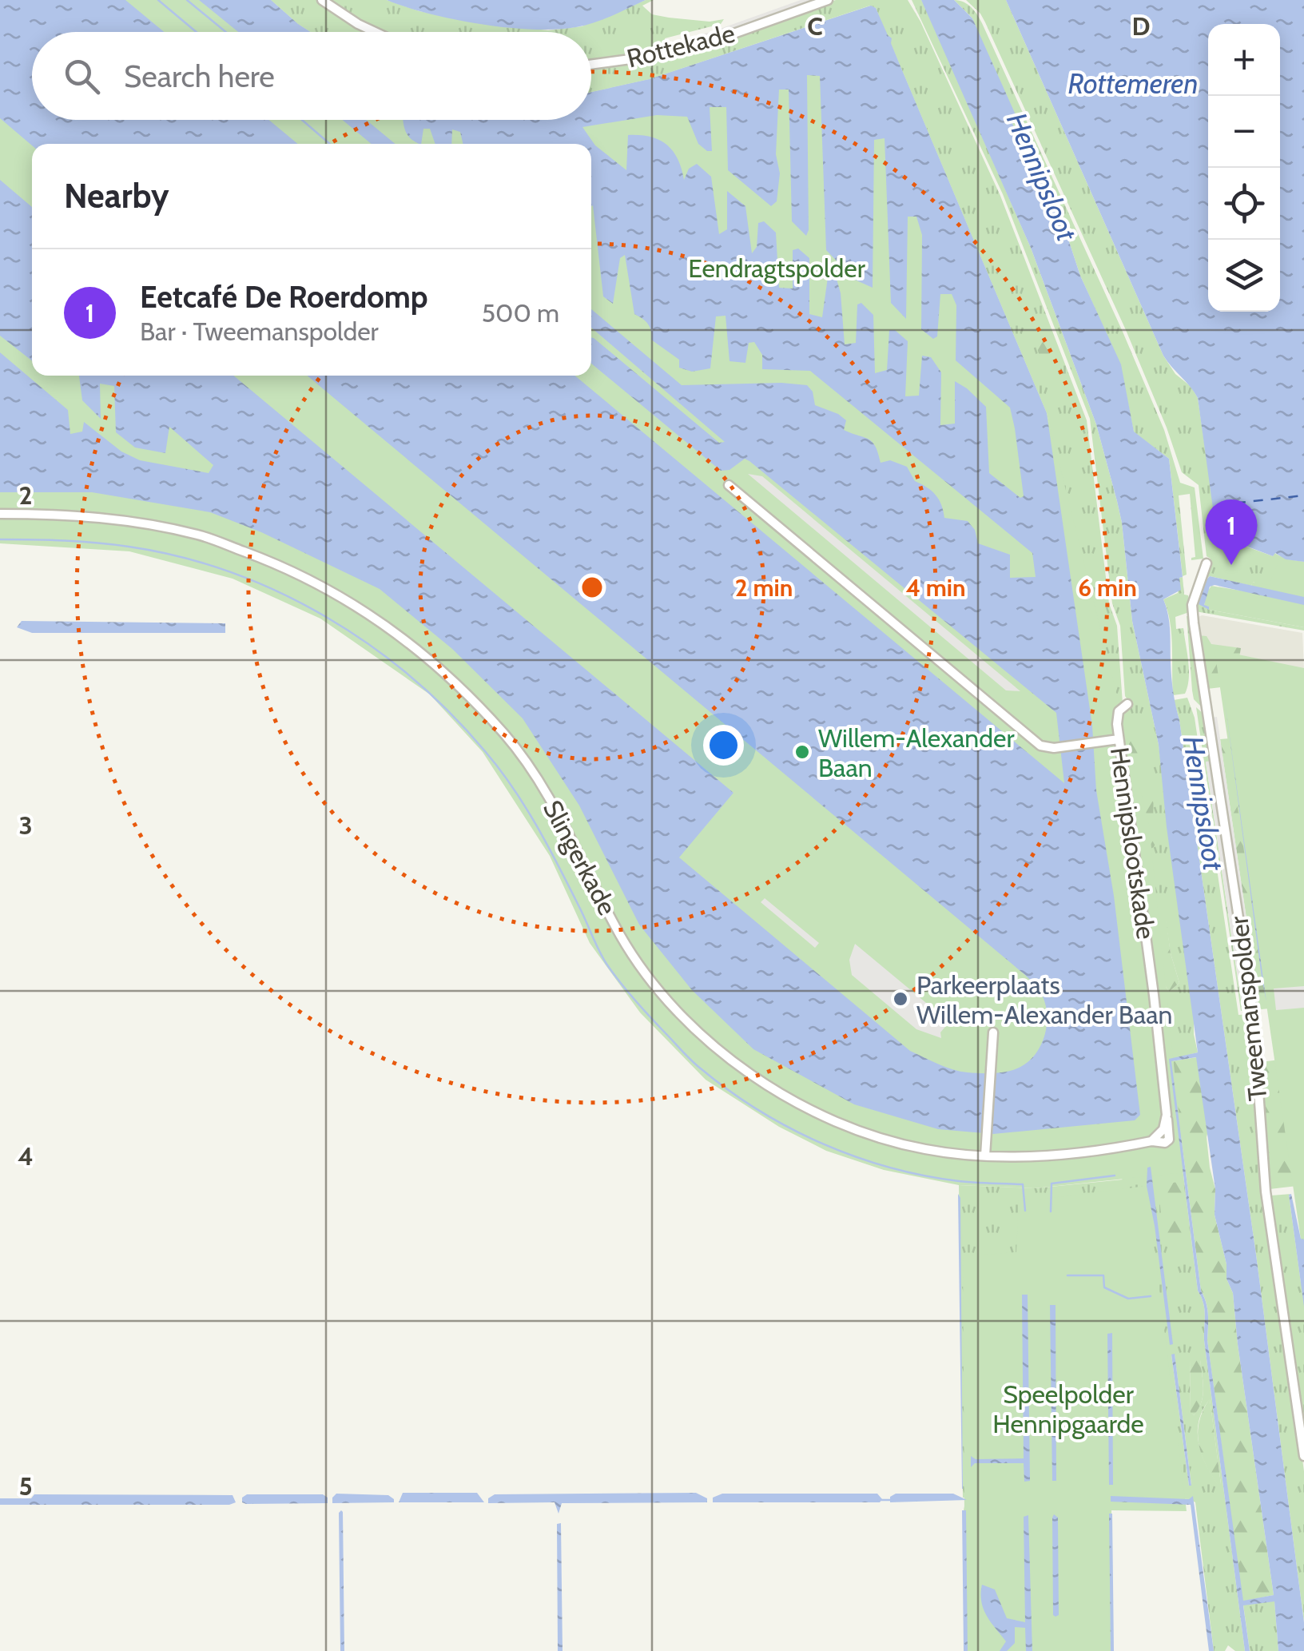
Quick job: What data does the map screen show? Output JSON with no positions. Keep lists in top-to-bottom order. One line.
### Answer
{"streets":{"street":["Rottekade","Hennipslootskade","Slingerkade","Tweemanspolder"]},"crossings":[["Hennipslootskade","Slingerkade"]],"water":["Rottemeren","Hennipsloot"],"parks":["Eendragtspolder","Speelpolder Hennipgaarde"],"places":["Willem-Alexander Baan","Parkeerplaats Willem-Alexander Baan"],"page":{"map_buttons":["+","−"],"search":"Search here","heading":"Nearby","list":[{"mark":"1","name":"Eetcafé De Roerdomp","note":"Bar · Tweemanspolder","value":"500 m"}],"pins":"1"},"grid":{"columns":["C","D"],"rows":["2","3","4","5"]},"rings":["2 min","4 min","6 min"]}
